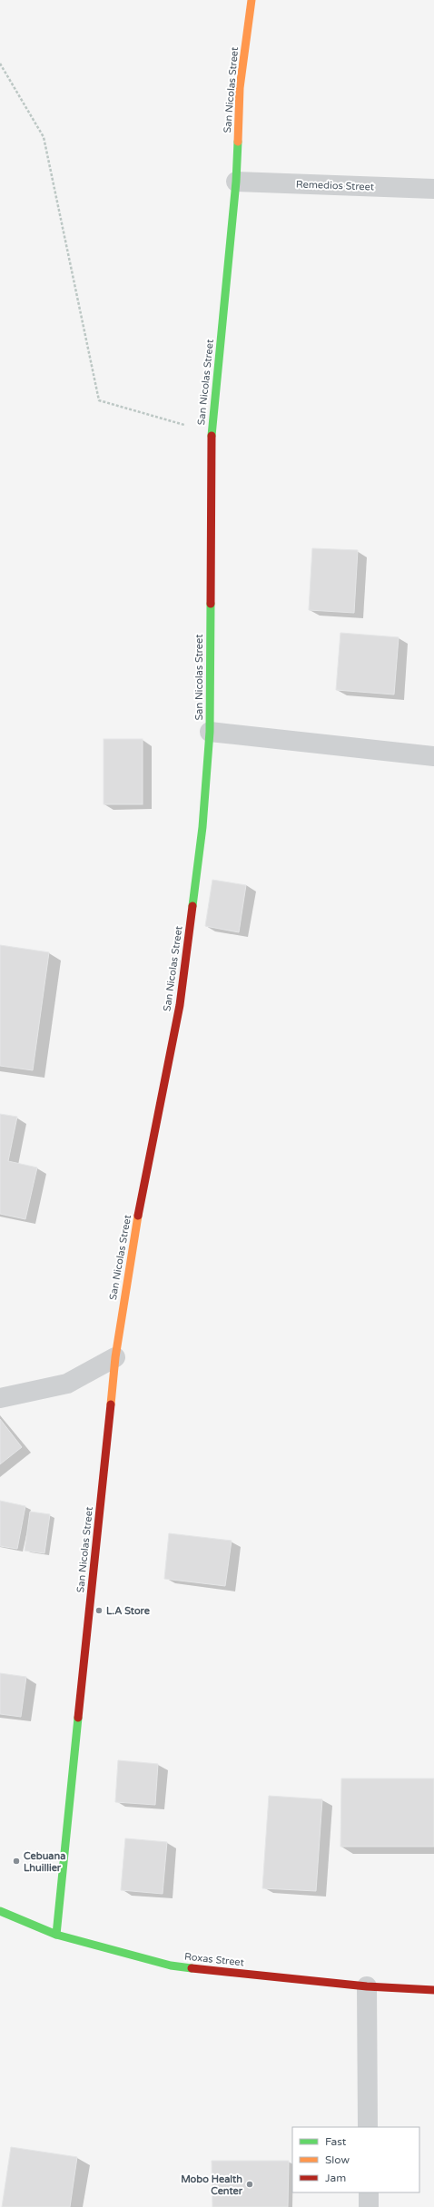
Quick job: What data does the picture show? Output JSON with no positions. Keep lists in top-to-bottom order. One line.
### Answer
{"streets":{"street":["San Nicolas Street","Remedios Street","Roxas Street"]},"crossings":[["San Nicolas Street","Remedios Street"],["San Nicolas Street","Roxas Street"]],"places":["L.A Store","Cebuana Lhuillier","Mobo Health Center"],"legend":["Fast","Slow","Jam"]}
